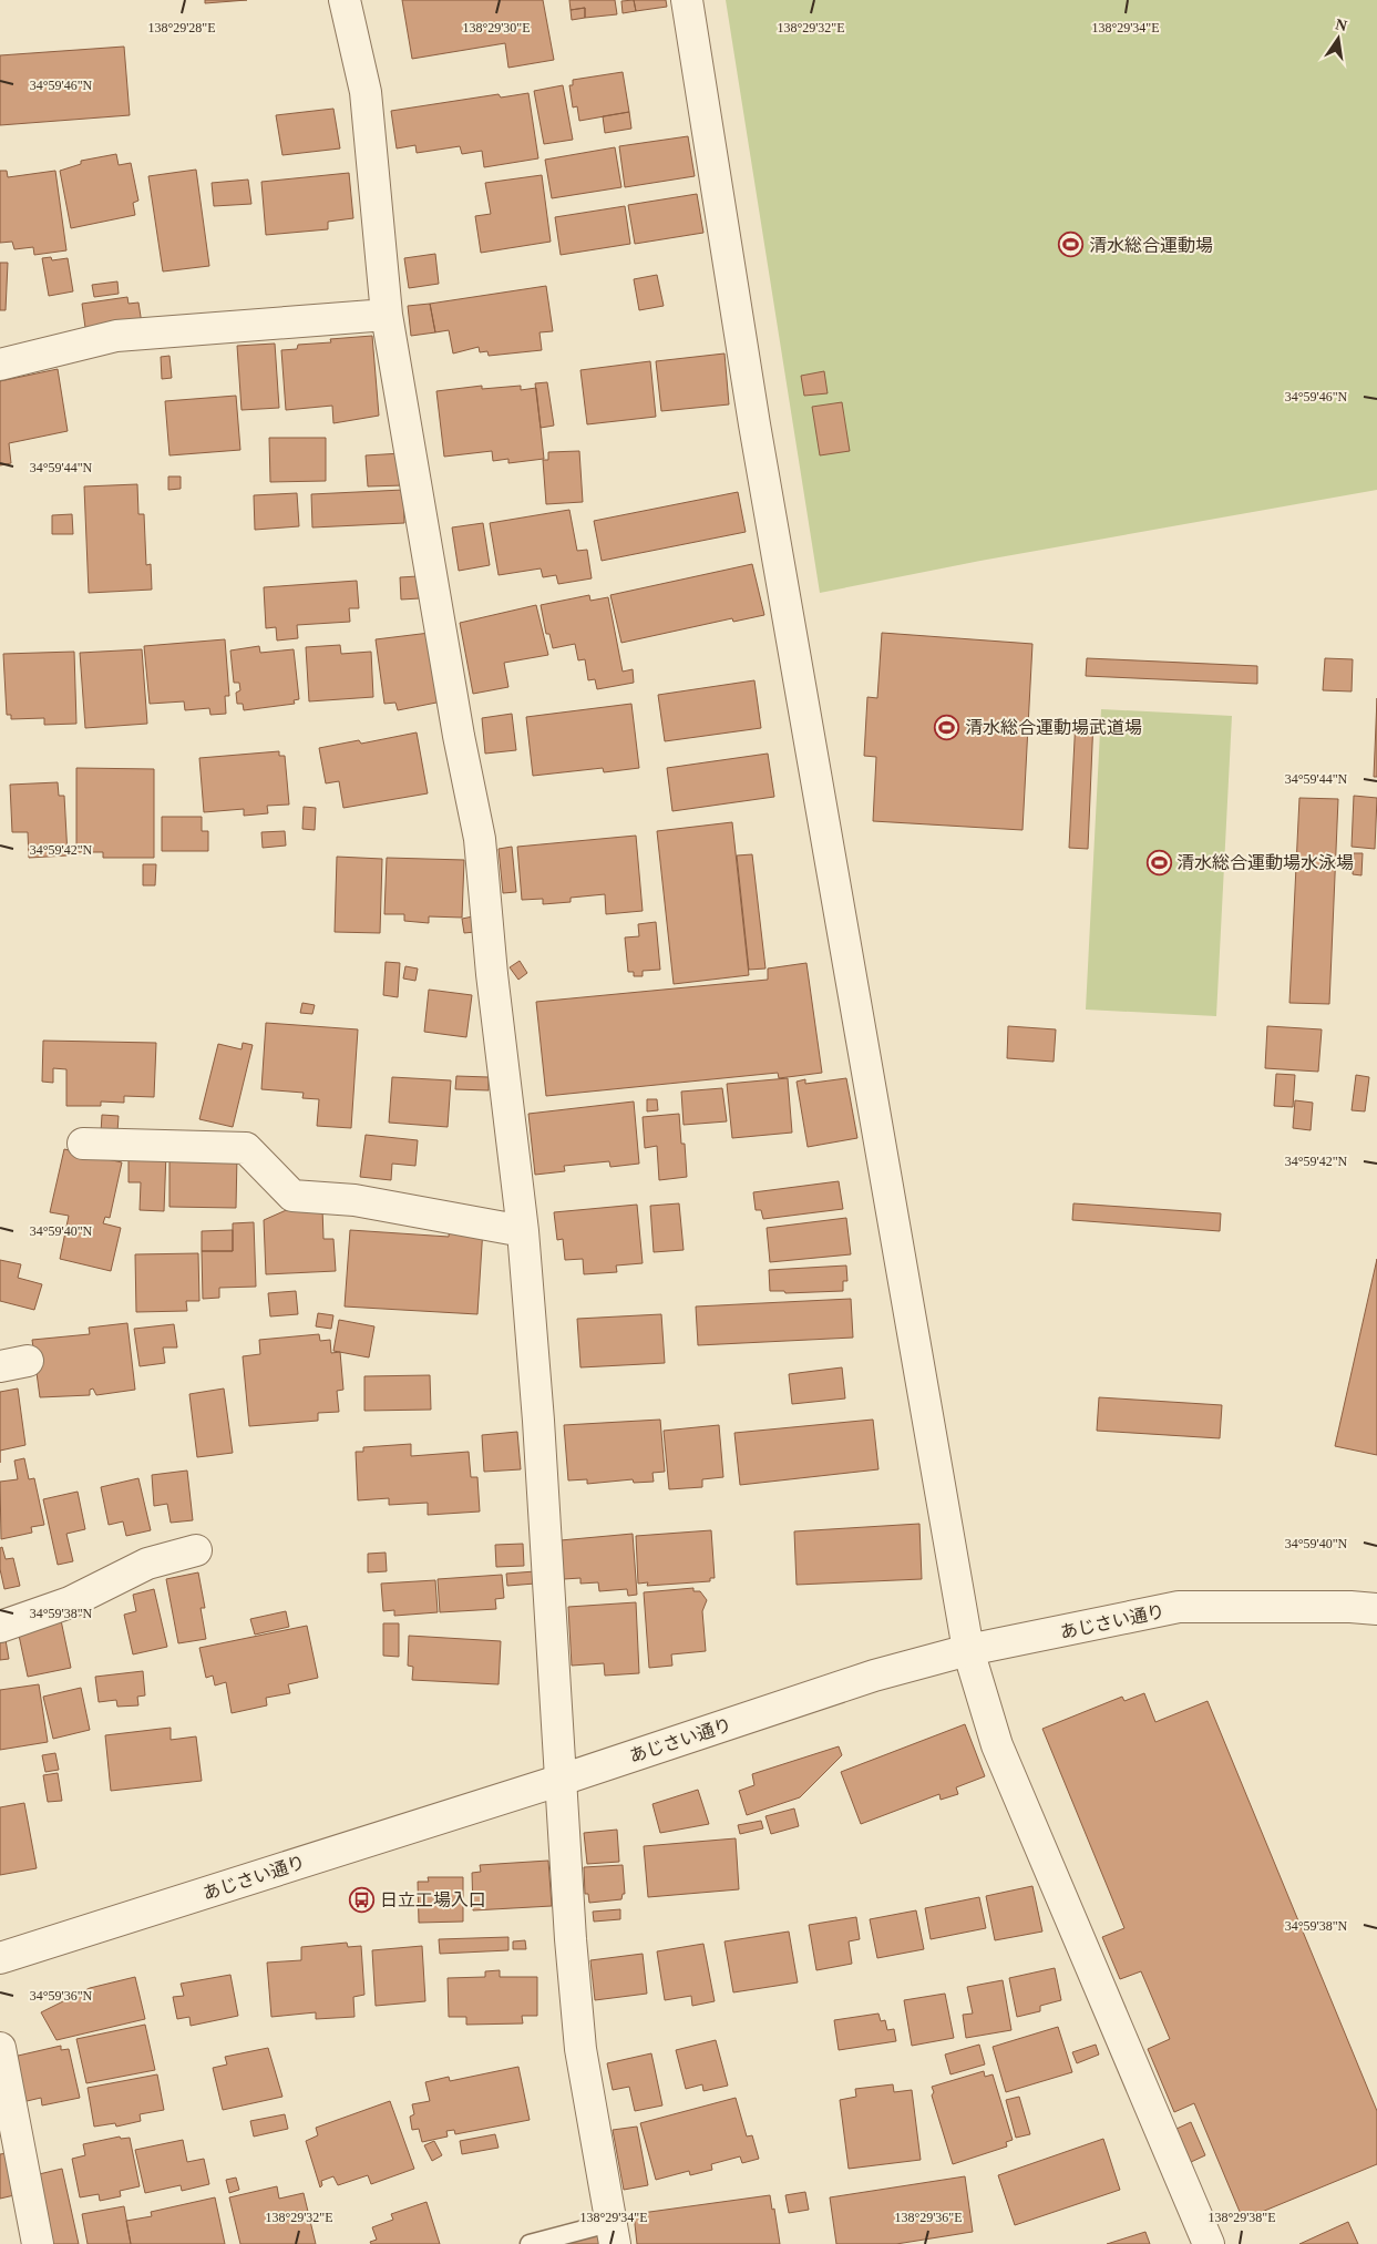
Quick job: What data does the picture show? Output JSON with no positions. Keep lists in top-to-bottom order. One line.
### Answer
{"streets":{"street":["あじさい通り"]},"places":{"sports":["清水総合運動場","清水総合運動場武道場","清水総合運動場水泳場"],"bus stop":["日立工場入口"]},"north":"top","coordinates":["138°29'28\"E","138°29'30\"E","138°29'32\"E","138°29'34\"E","34°59'46\"N","34°59'44\"N","34°59'42\"N","34°59'40\"N","34°59'38\"N","34°59'36\"N","138°29'36\"E","138°29'38\"E"]}
